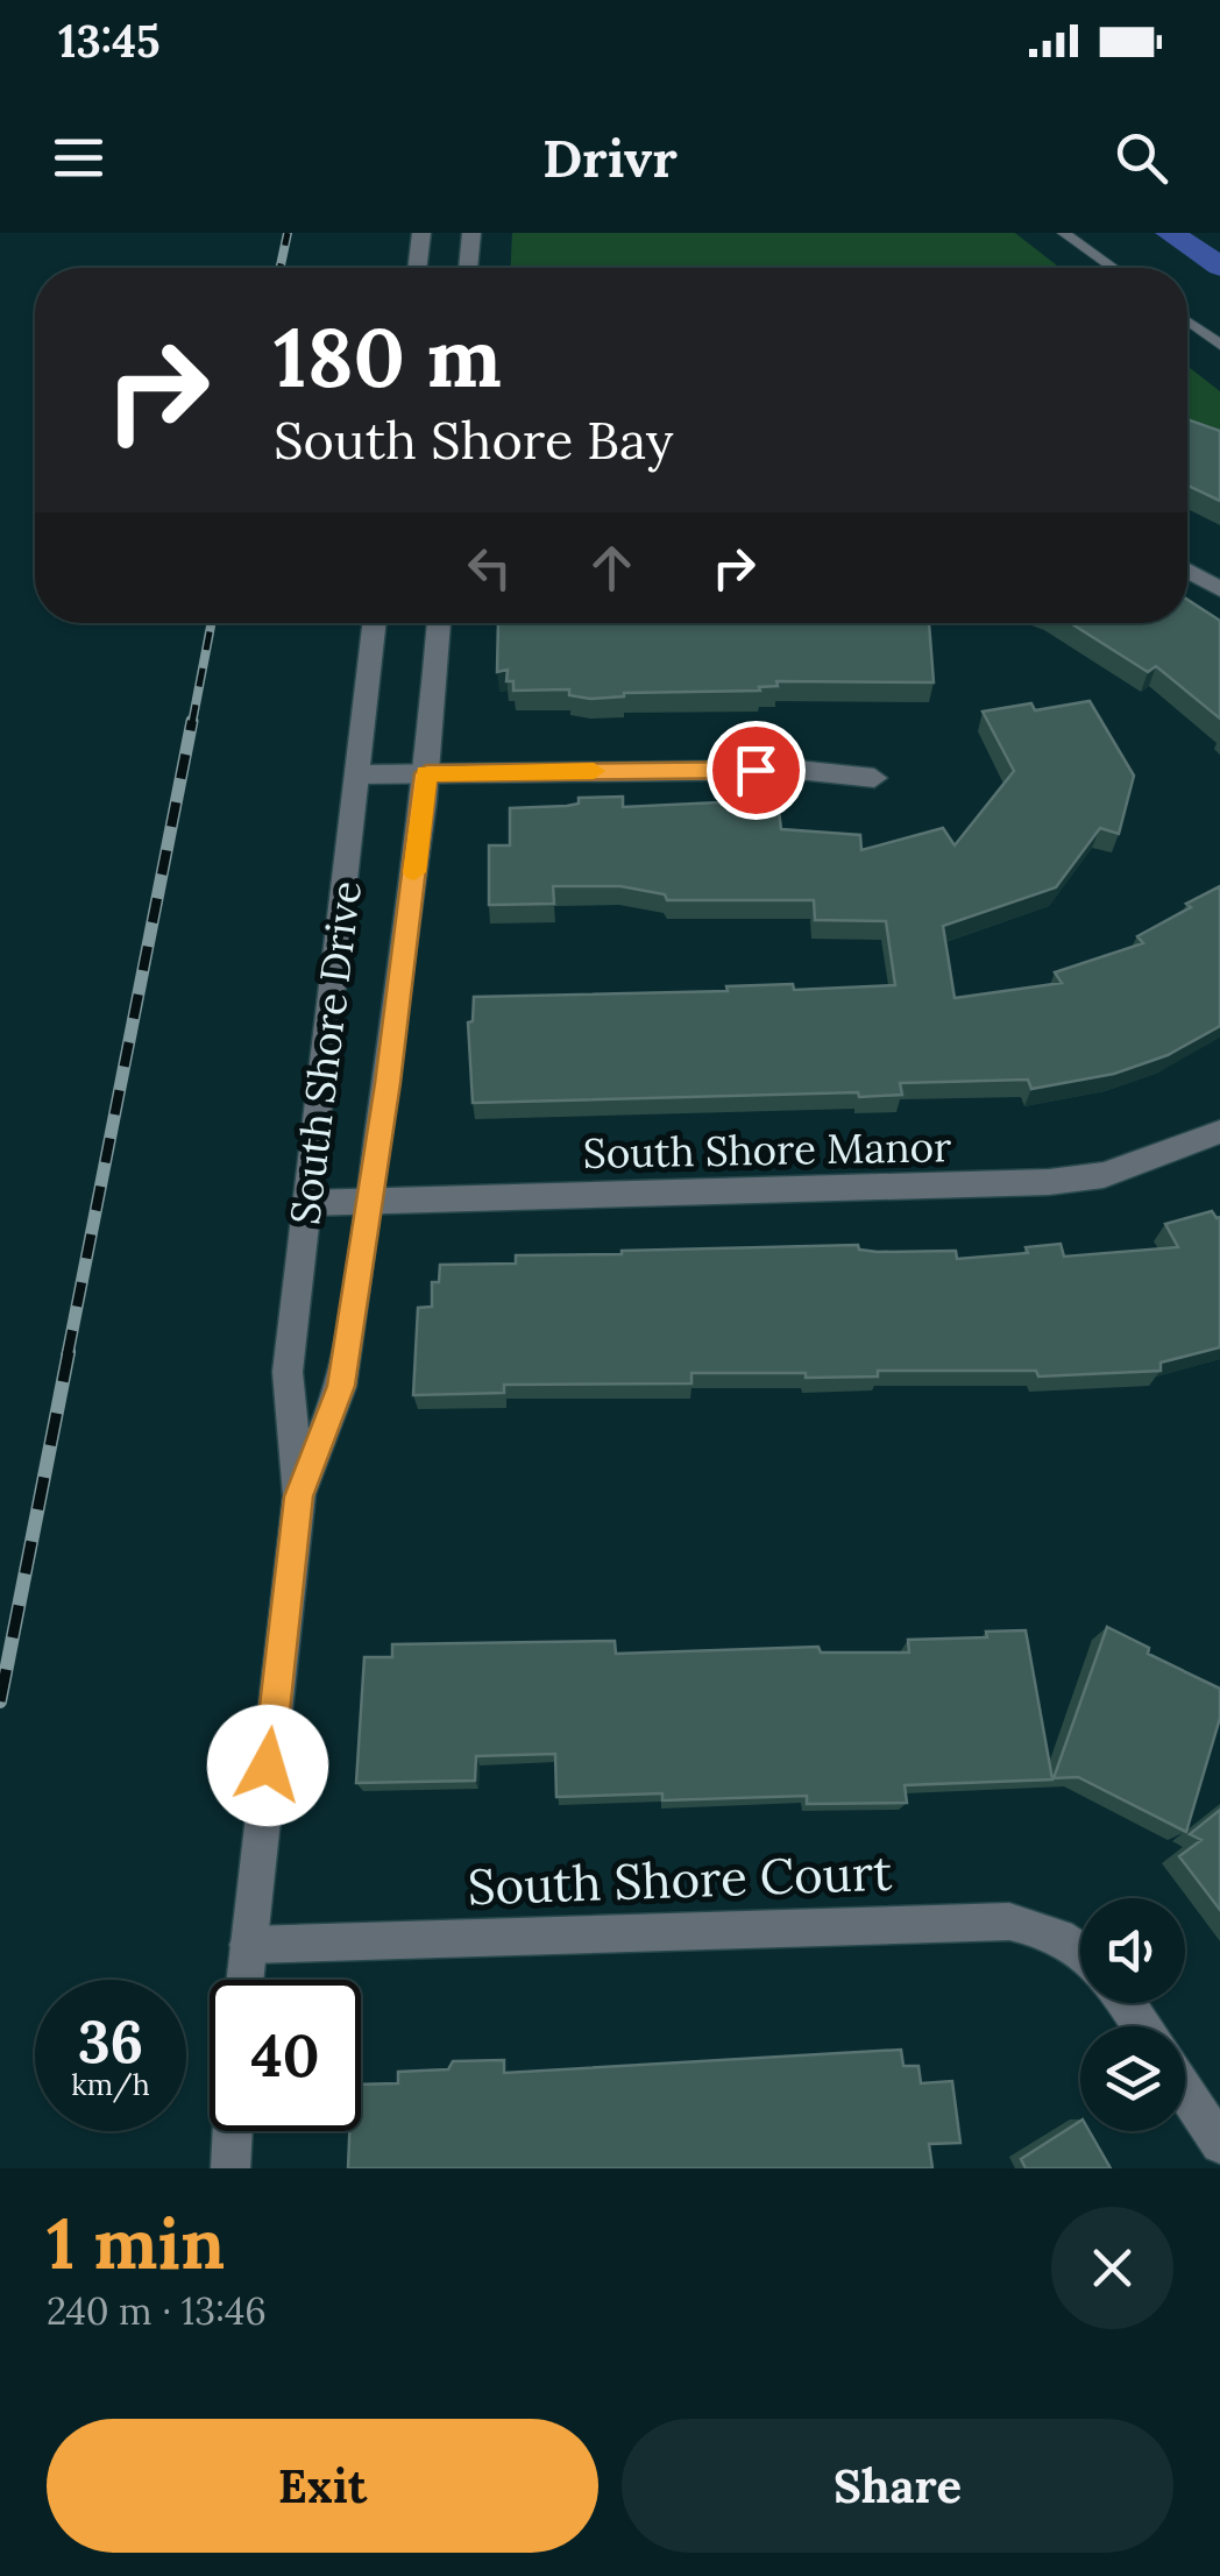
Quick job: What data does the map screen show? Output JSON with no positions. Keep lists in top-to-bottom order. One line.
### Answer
{"streets":{"street":["South Shore Drive","South Shore Manor","South Shore Court"]},"crossings":[["South Shore Drive","South Shore Manor"],["South Shore Drive","South Shore Court"]],"page":{"status":"13:45","header":"Drivr","turn":["180 m","South Shore Bay"],"speed":"36 km/h","limit":"40","heading":["1 min","240 m · 13:46"],"buttons":["Exit","Share"]}}
